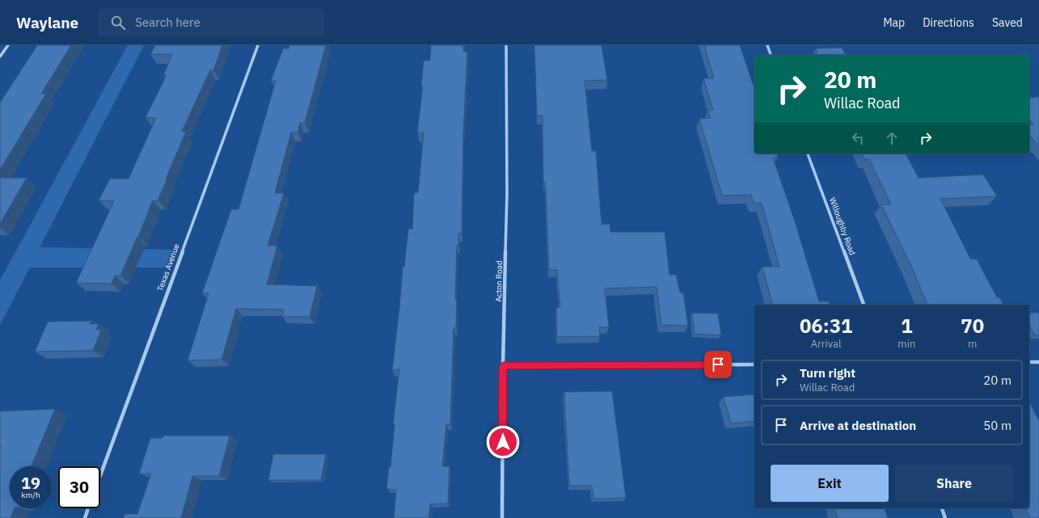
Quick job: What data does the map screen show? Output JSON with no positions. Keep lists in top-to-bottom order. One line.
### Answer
{"streets":{"street":["Willoughby Road","Texas Avenue","Acton Road"]},"page":{"header":"Waylane","search":"Search here","nav":["Map","Directions","Saved"],"turn":["20 m","Willac Road"],"eta":["06:31","Arrival","1","min","70","m"],"list":[{"name":"Turn right","note":"Willac Road","value":"20 m"},{"name":"Arrive at destination","value":"50 m"}],"buttons":["Exit","Share"],"speed":"19 km/h","limit":"30"}}
